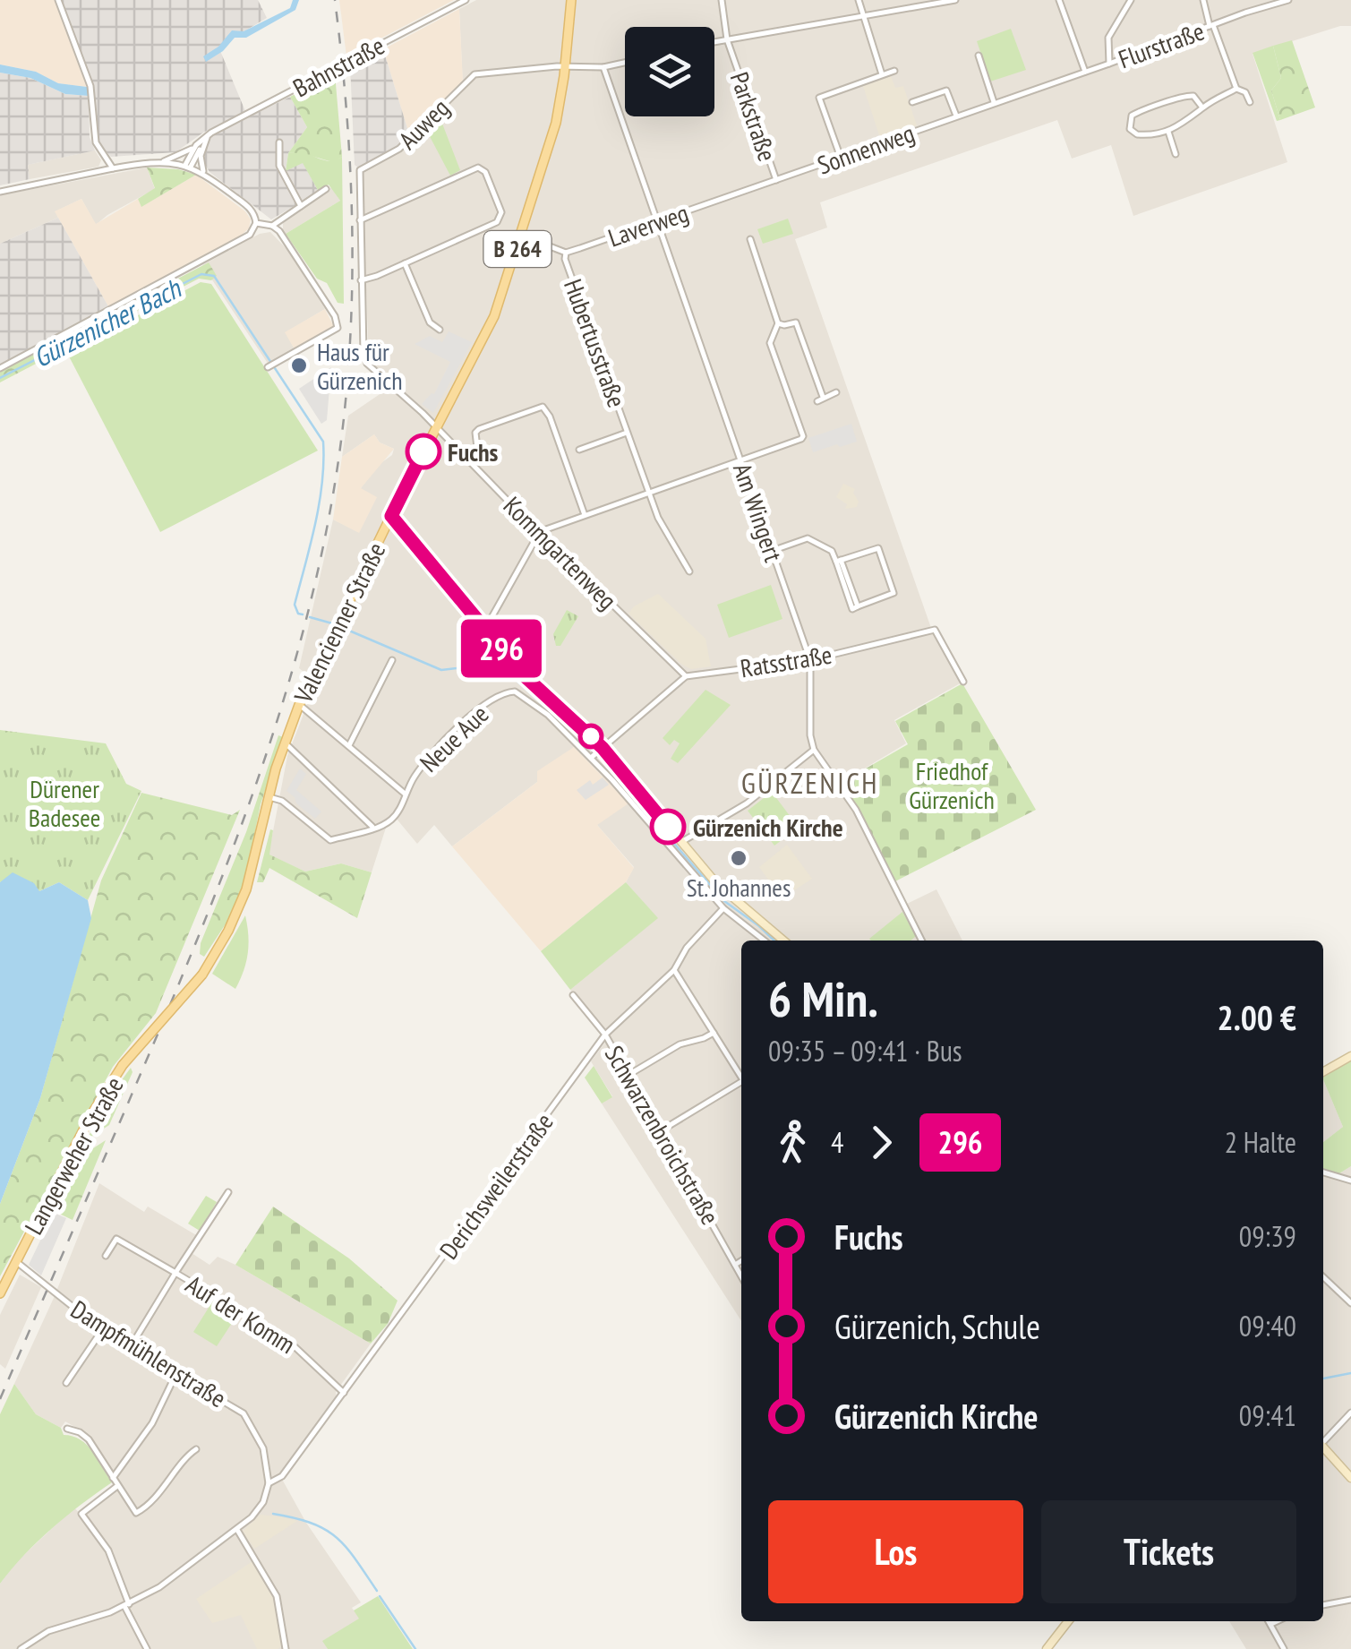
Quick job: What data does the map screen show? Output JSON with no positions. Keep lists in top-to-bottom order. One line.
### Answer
{"streets":{"main road":["B 264","Valencienner Straße","Langerweher Straße"],"street":["Flurstraße","Bahnstraße","Parkstraße","Auweg","Sonnenweg","Laverweg","Hubertusstraße","Am Wingert","Kommgartenweg","Ratsstraße","Neue Aue","Schwarzenbroichstraße","Derichsweilerstraße","Auf der Komm","Dampfmühlenstraße"]},"crossings":[["Flurstraße","Sonnenweg"],["Parkstraße","Sonnenweg"],["Parkstraße","Laverweg"],["Auweg","Kommgartenweg"],["Auweg","Valencienner Straße"],["Sonnenweg","Laverweg"],["Laverweg","Hubertusstraße"],["Laverweg","Am Wingert"],["Am Wingert","Ratsstraße"],["Kommgartenweg","Valencienner Straße"],["Kommgartenweg","Ratsstraße"],["Valencienner Straße","Neue Aue"],["Valencienner Straße","Langerweher Straße"],["Schwarzenbroichstraße","Derichsweilerstraße"],["Langerweher Straße","Dampfmühlenstraße"],["Derichsweilerstraße","Auf der Komm"],["Derichsweilerstraße","Dampfmühlenstraße"],["Auf der Komm","Dampfmühlenstraße"]],"districts":["GÜRZENICH"],"water":["Gürzenicher Bach"],"parks":["Friedhof Gürzenich","Dürener Badesee"],"places":["Haus für Gürzenich","Fuchs","Gürzenich Kirche","St. Johannes"],"lines":["bus line 296"],"page":{"on_map":"296","heading":["6 Min.","09:35 – 09:41 · Bus","2.00 €"],"legs":["4","296","2 Halte"],"list":[{"name":"Fuchs","value":"09:39"},{"name":"Gürzenich, Schule","value":"09:40"},{"name":"Gürzenich Kirche","value":"09:41"}],"buttons":["Los","Tickets"]}}
